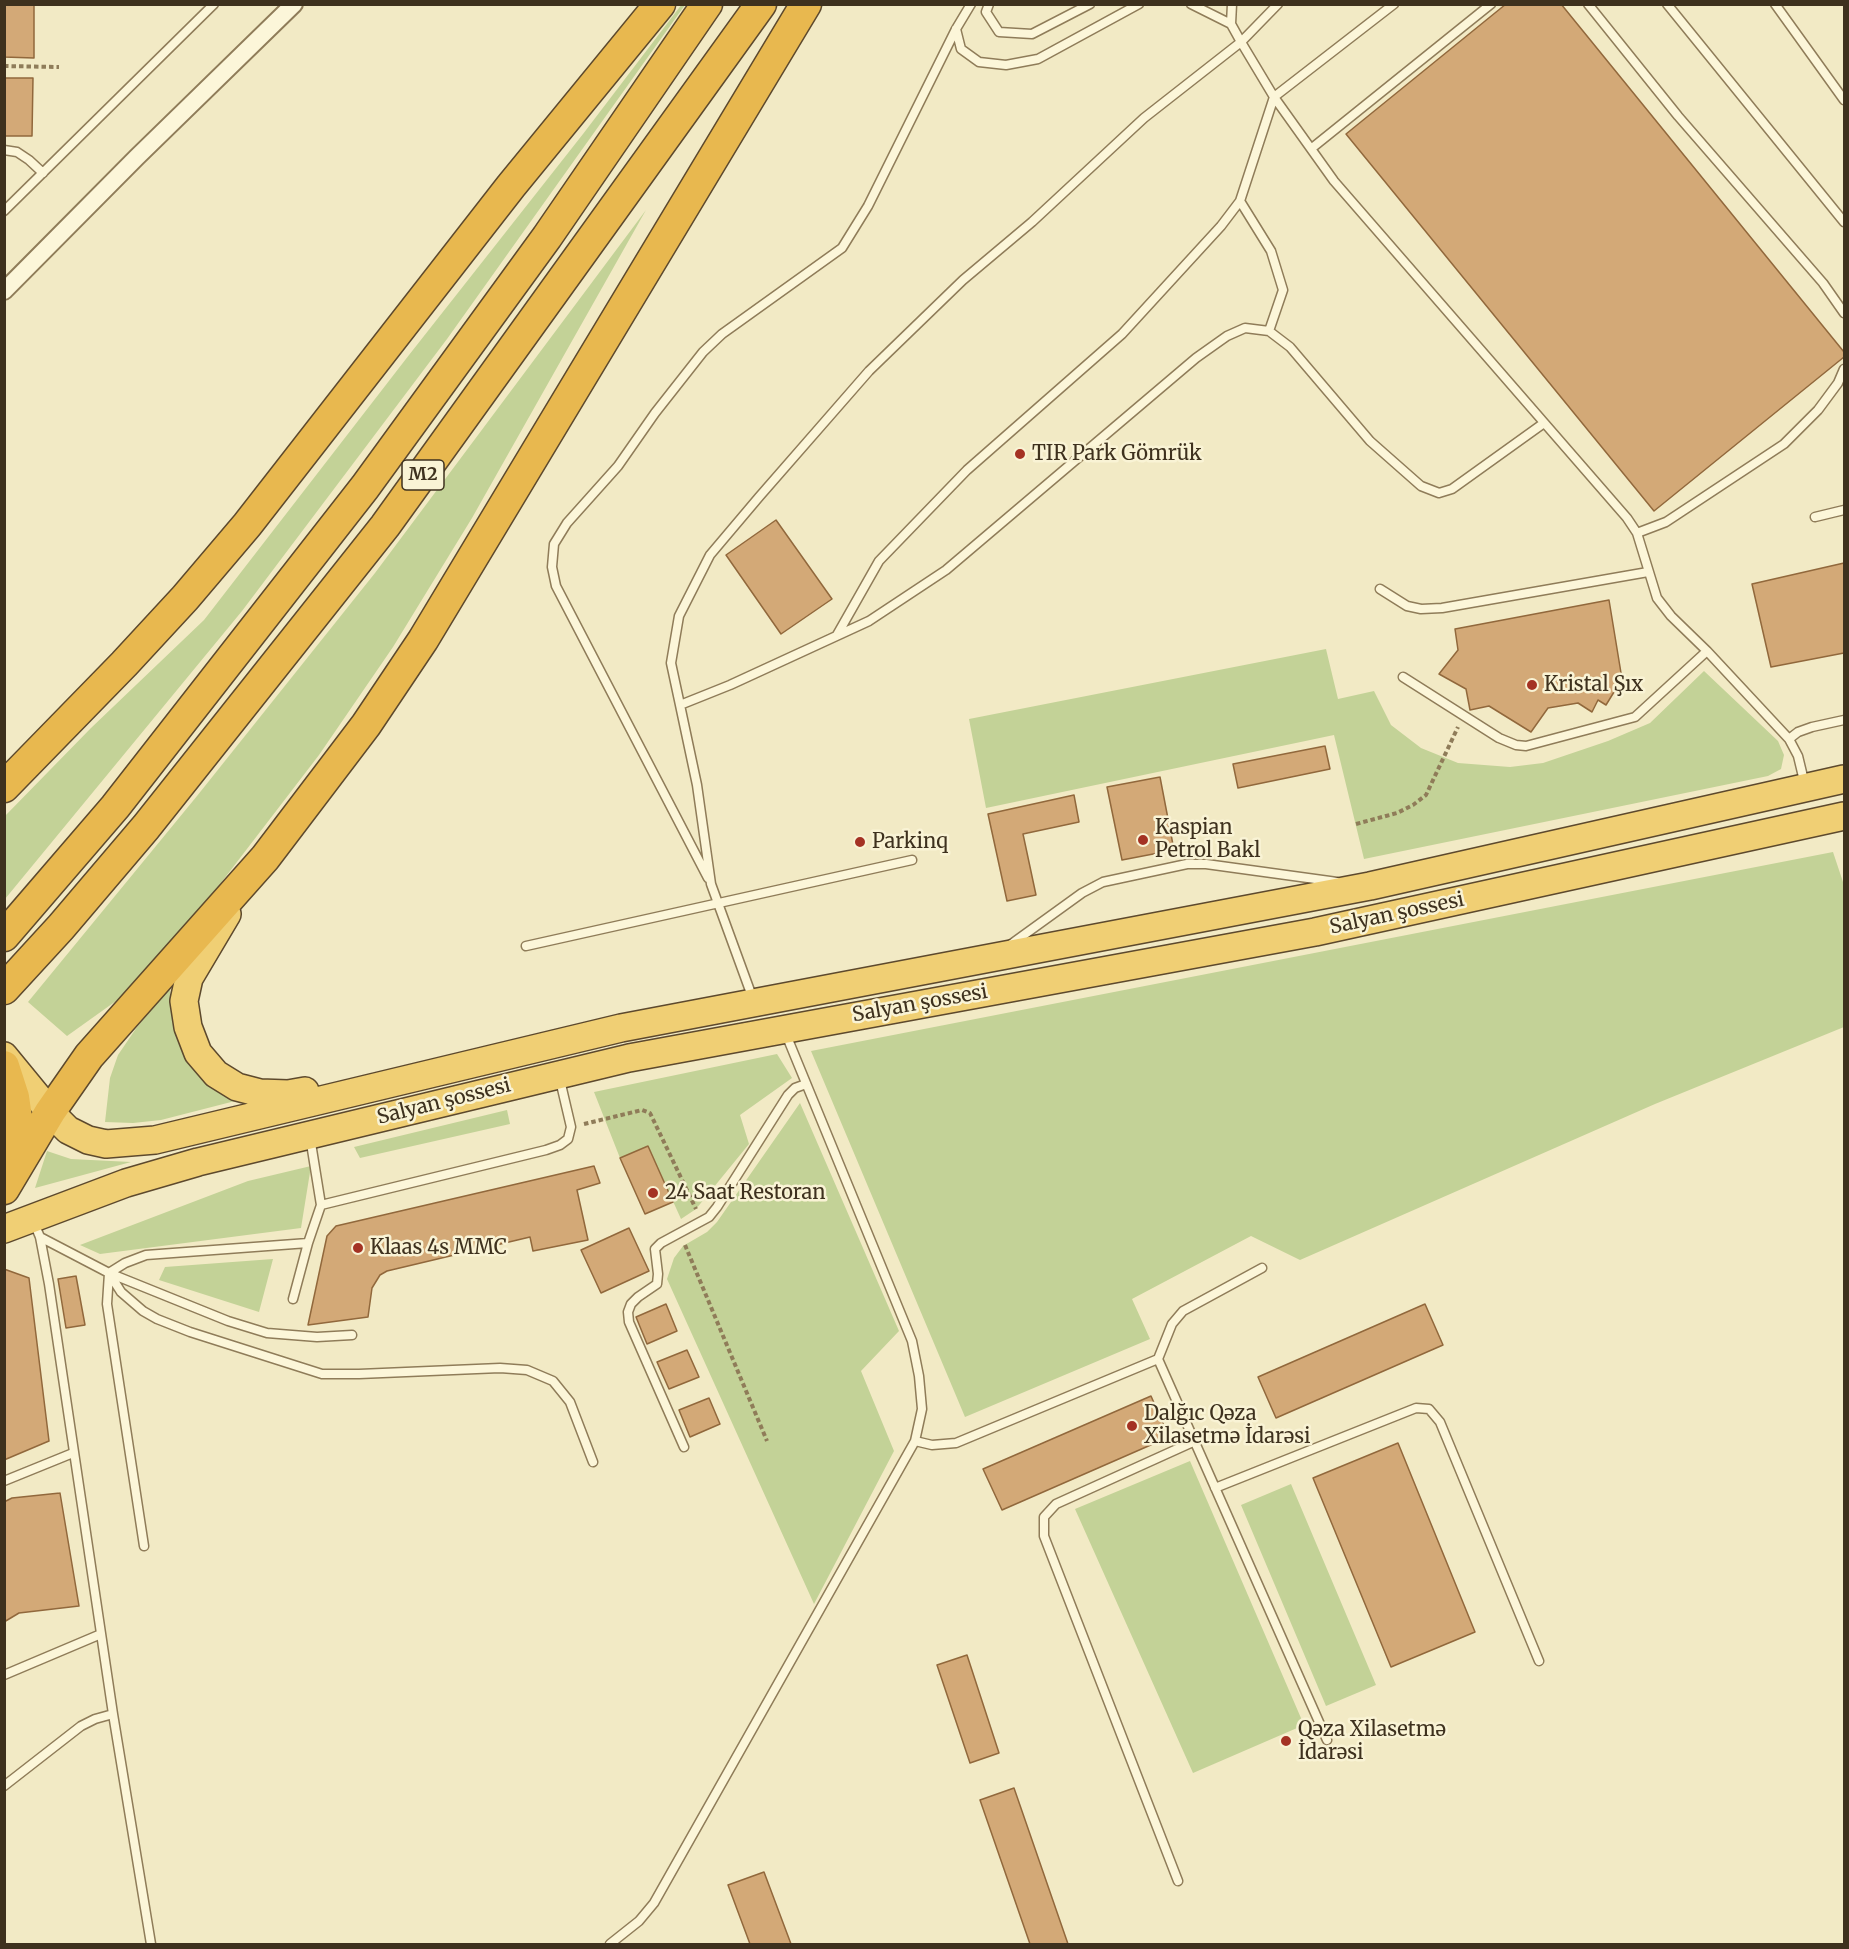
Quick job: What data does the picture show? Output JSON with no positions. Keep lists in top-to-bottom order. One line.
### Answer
{"streets":{"highway":["M2","Salyan şossesi"]},"places":["TIR Park Gömrük","Kristal Şıx","Kaspian Petrol Bakl","Parkinq","24 Saat Restoran","Klaas 4s MMC","Dalğıc Qəza Xilasetmə İdarəsi","Qəza Xilasetmə İdarəsi"]}
